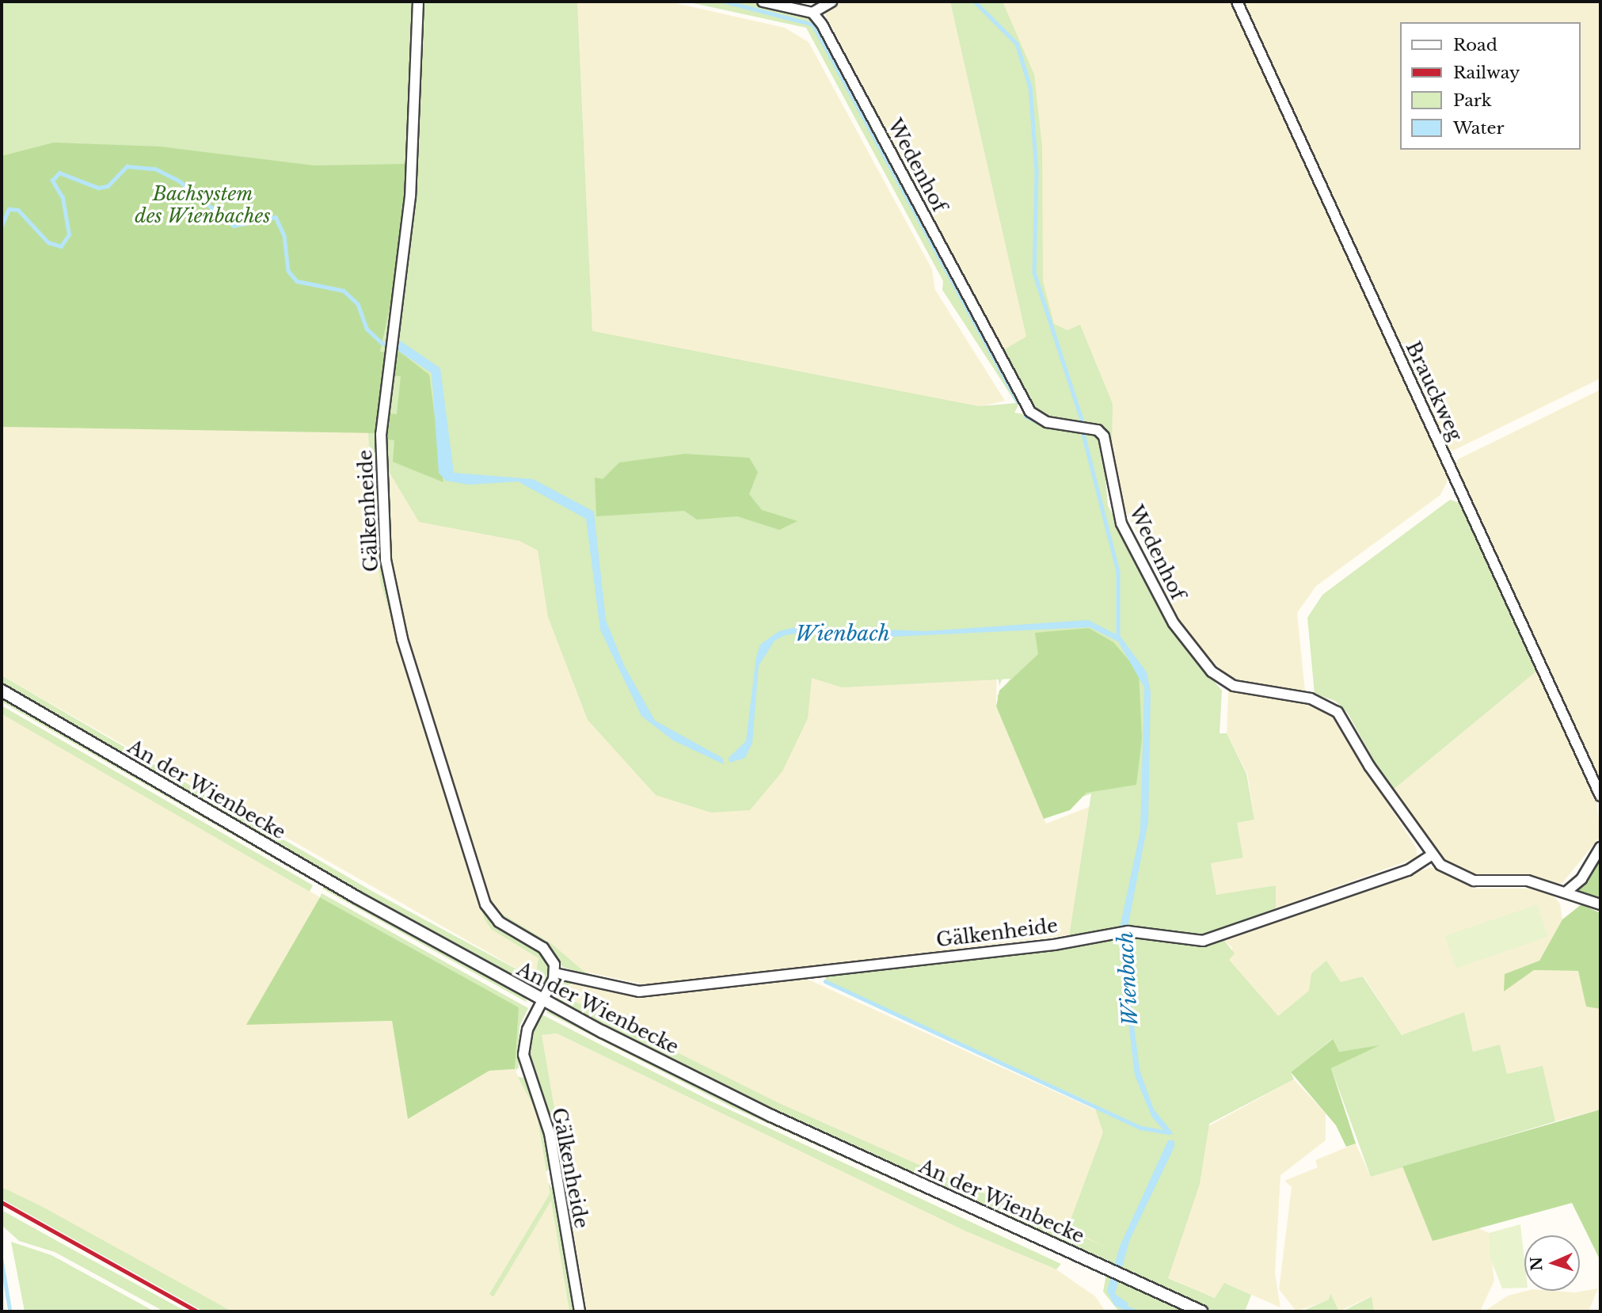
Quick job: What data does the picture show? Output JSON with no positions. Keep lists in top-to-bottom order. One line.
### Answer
{"streets":{"street":["Wedenhof","Brauckweg","Gälkenheide","An der Wienbecke"]},"crossings":[["Wedenhof","Gälkenheide"],["Gälkenheide","An der Wienbecke"]],"water":["Wienbach"],"parks":["Bachsystem des Wienbaches"],"legend":["Road","Railway","Park","Water"],"north":"left"}
